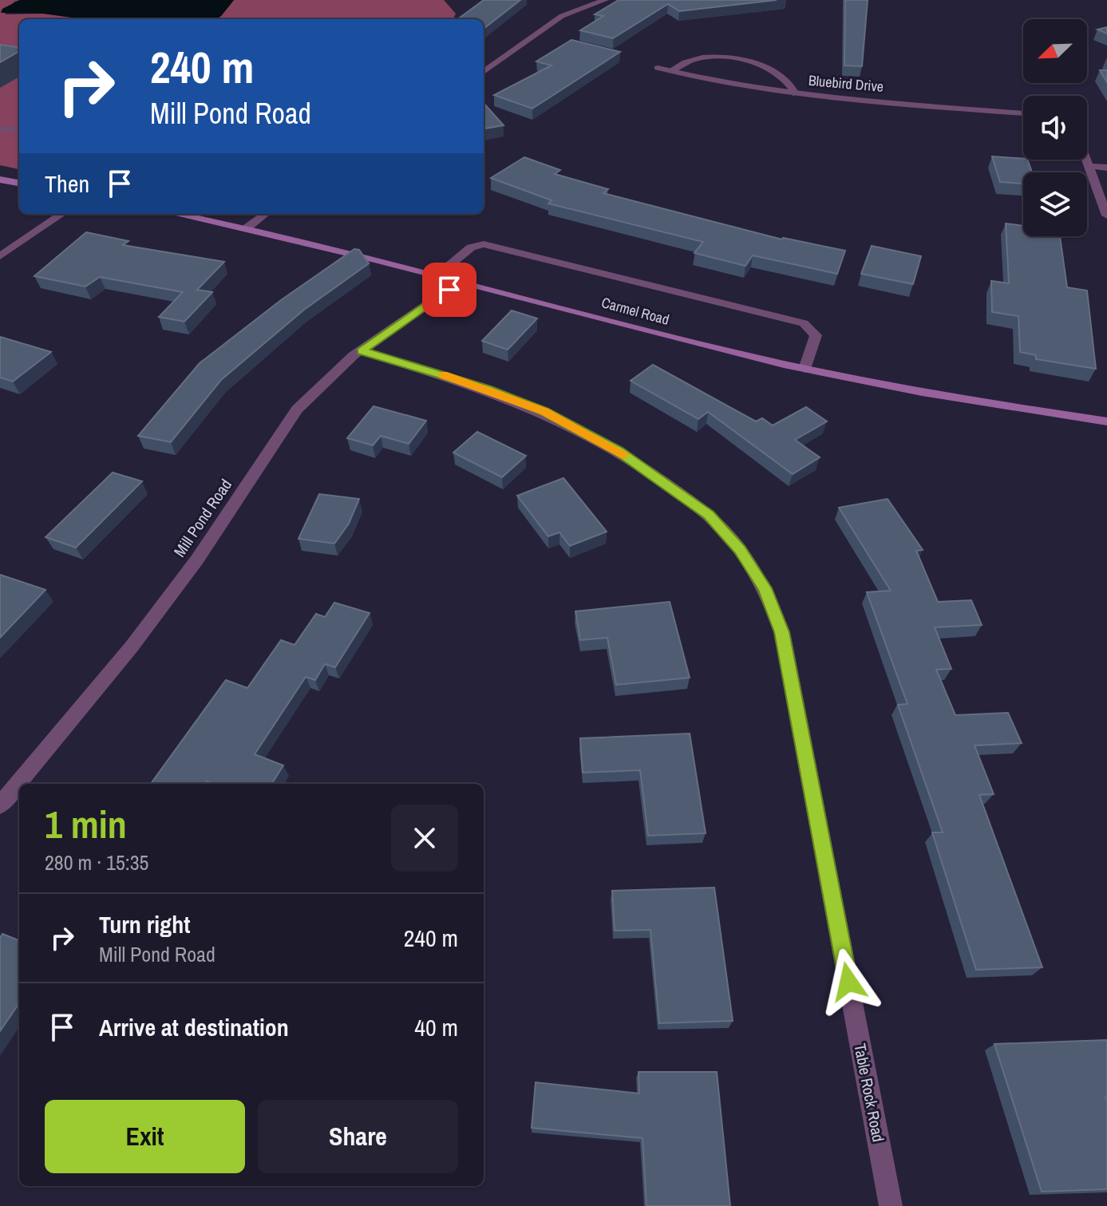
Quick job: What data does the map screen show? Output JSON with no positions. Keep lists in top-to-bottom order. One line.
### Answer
{"streets":{"main road":["Carmel Road"],"street":["Bluebird Drive","Mill Pond Road","Table Rock Road"]},"crossings":[["Carmel Road","Mill Pond Road"],["Mill Pond Road","Table Rock Road"]],"north":"bottom left","page":{"turn":["240 m","Mill Pond Road"],"then":"Then","heading":["1 min","280 m · 15:35"],"list":[{"name":"Turn right","note":"Mill Pond Road","value":"240 m"},{"name":"Arrive at destination","value":"40 m"}],"buttons":["Exit","Share"]}}
